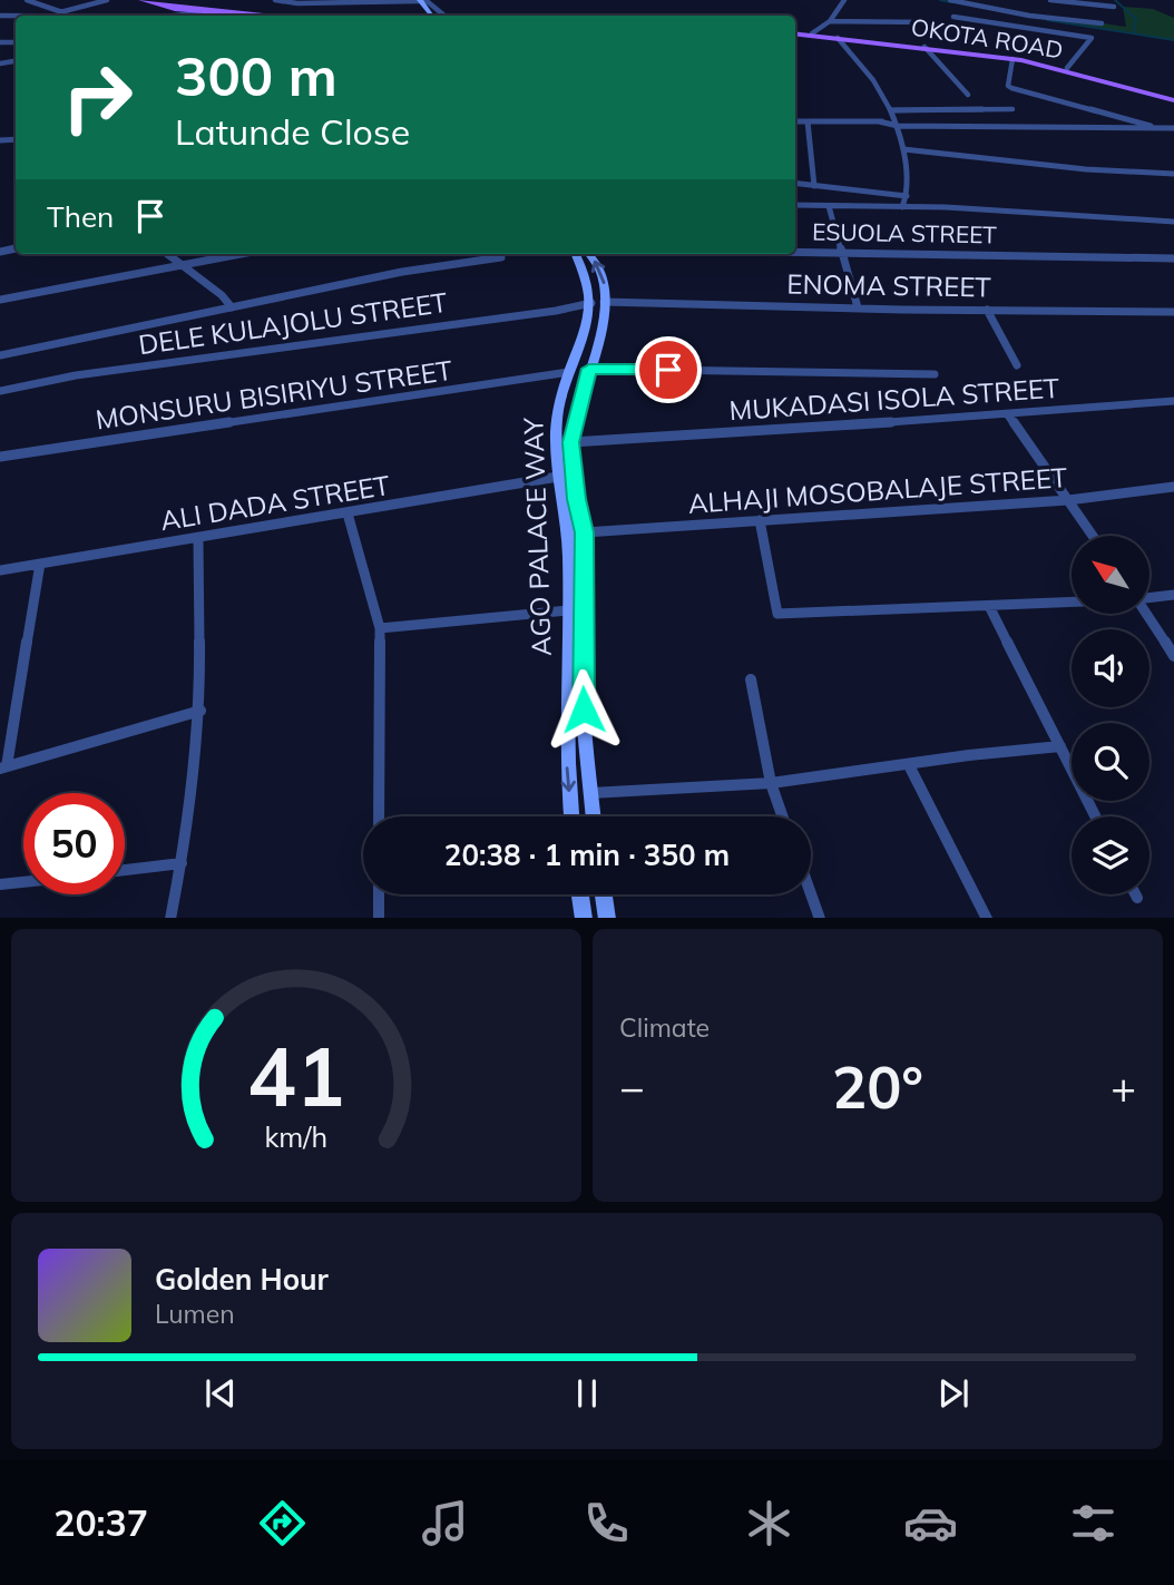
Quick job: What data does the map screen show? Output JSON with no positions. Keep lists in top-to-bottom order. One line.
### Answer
{"streets":{"main road":["OKOTA ROAD","AGO PALACE WAY"],"street":["ESUOLA STREET","ENOMA STREET","DELE KULAJOLU STREET","MONSURU BISIRIYU STREET","MUKADASI ISOLA STREET","ALHAJI MOSOBALAJE STREET","ALI DADA STREET"]},"crossings":[["ENOMA STREET","DELE KULAJOLU STREET"],["ENOMA STREET","AGO PALACE WAY"],["DELE KULAJOLU STREET","AGO PALACE WAY"],["MONSURU BISIRIYU STREET","AGO PALACE WAY"],["MUKADASI ISOLA STREET","AGO PALACE WAY"],["ALHAJI MOSOBALAJE STREET","AGO PALACE WAY"],["ALI DADA STREET","AGO PALACE WAY"]],"north":"top left","page":{"turn":["300 m","Latunde Close"],"then":"Then","limit":"50","trip":"20:38 · 1 min · 350 m","tile":"Climate","heat":["−","20°","+"],"song":["Golden Hour","Lumen"],"tabs":"20:37","gauge":["41","km/h"]}}
